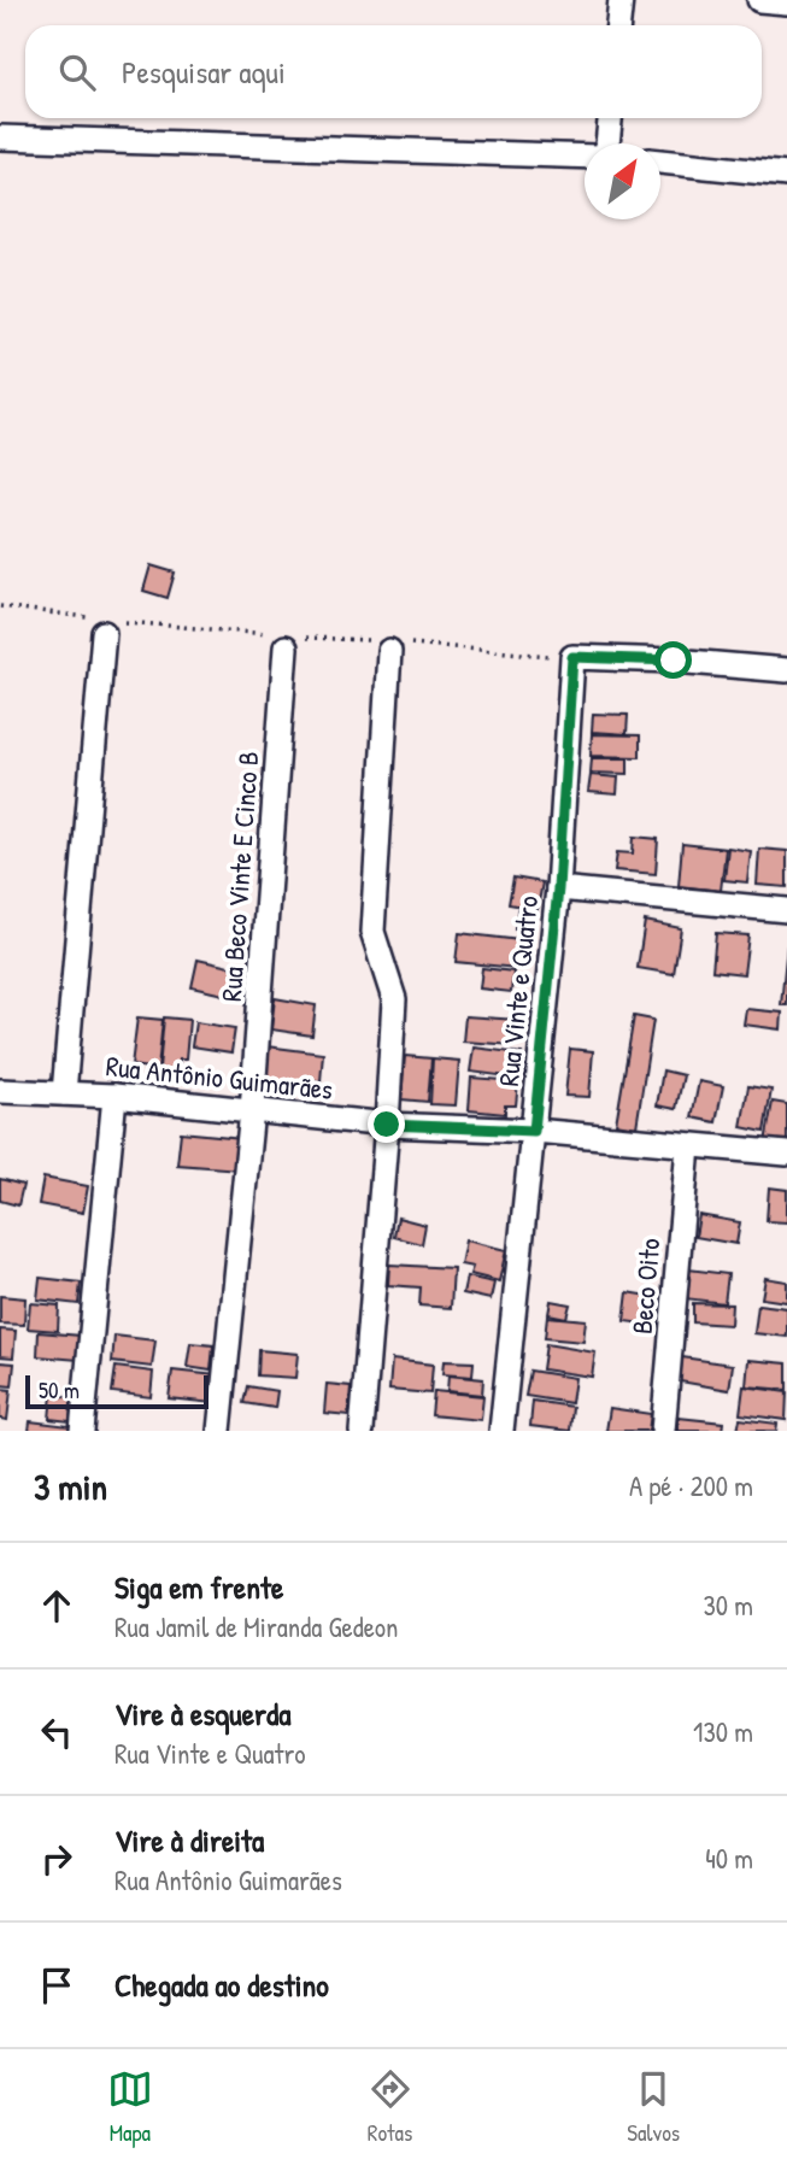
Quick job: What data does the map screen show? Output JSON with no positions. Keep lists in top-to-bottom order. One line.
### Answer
{"streets":{"street":["Rua Beco Vinte E Cinco B","Rua Vinte e Quatro","Rua Antônio Guimarães","Beco Oito"]},"crossings":[["Rua Beco Vinte E Cinco B","Rua Antônio Guimarães"],["Rua Vinte e Quatro","Rua Antônio Guimarães"],["Rua Antônio Guimarães","Beco Oito"]],"scale_bar":"50 m","north":"top right","page":{"search":"Pesquisar aqui","scale":"50 m","heading":["3 min","A pé · 200 m"],"list":[["Siga em frente","Rua Jamil de Miranda Gedeon","30 m"],["Vire à esquerda","Rua Vinte e Quatro","130 m"],["Vire à direita","Rua Antônio Guimarães","40 m"],"Chegada ao destino"],"nav":["Mapa","Rotas","Salvos"]}}
